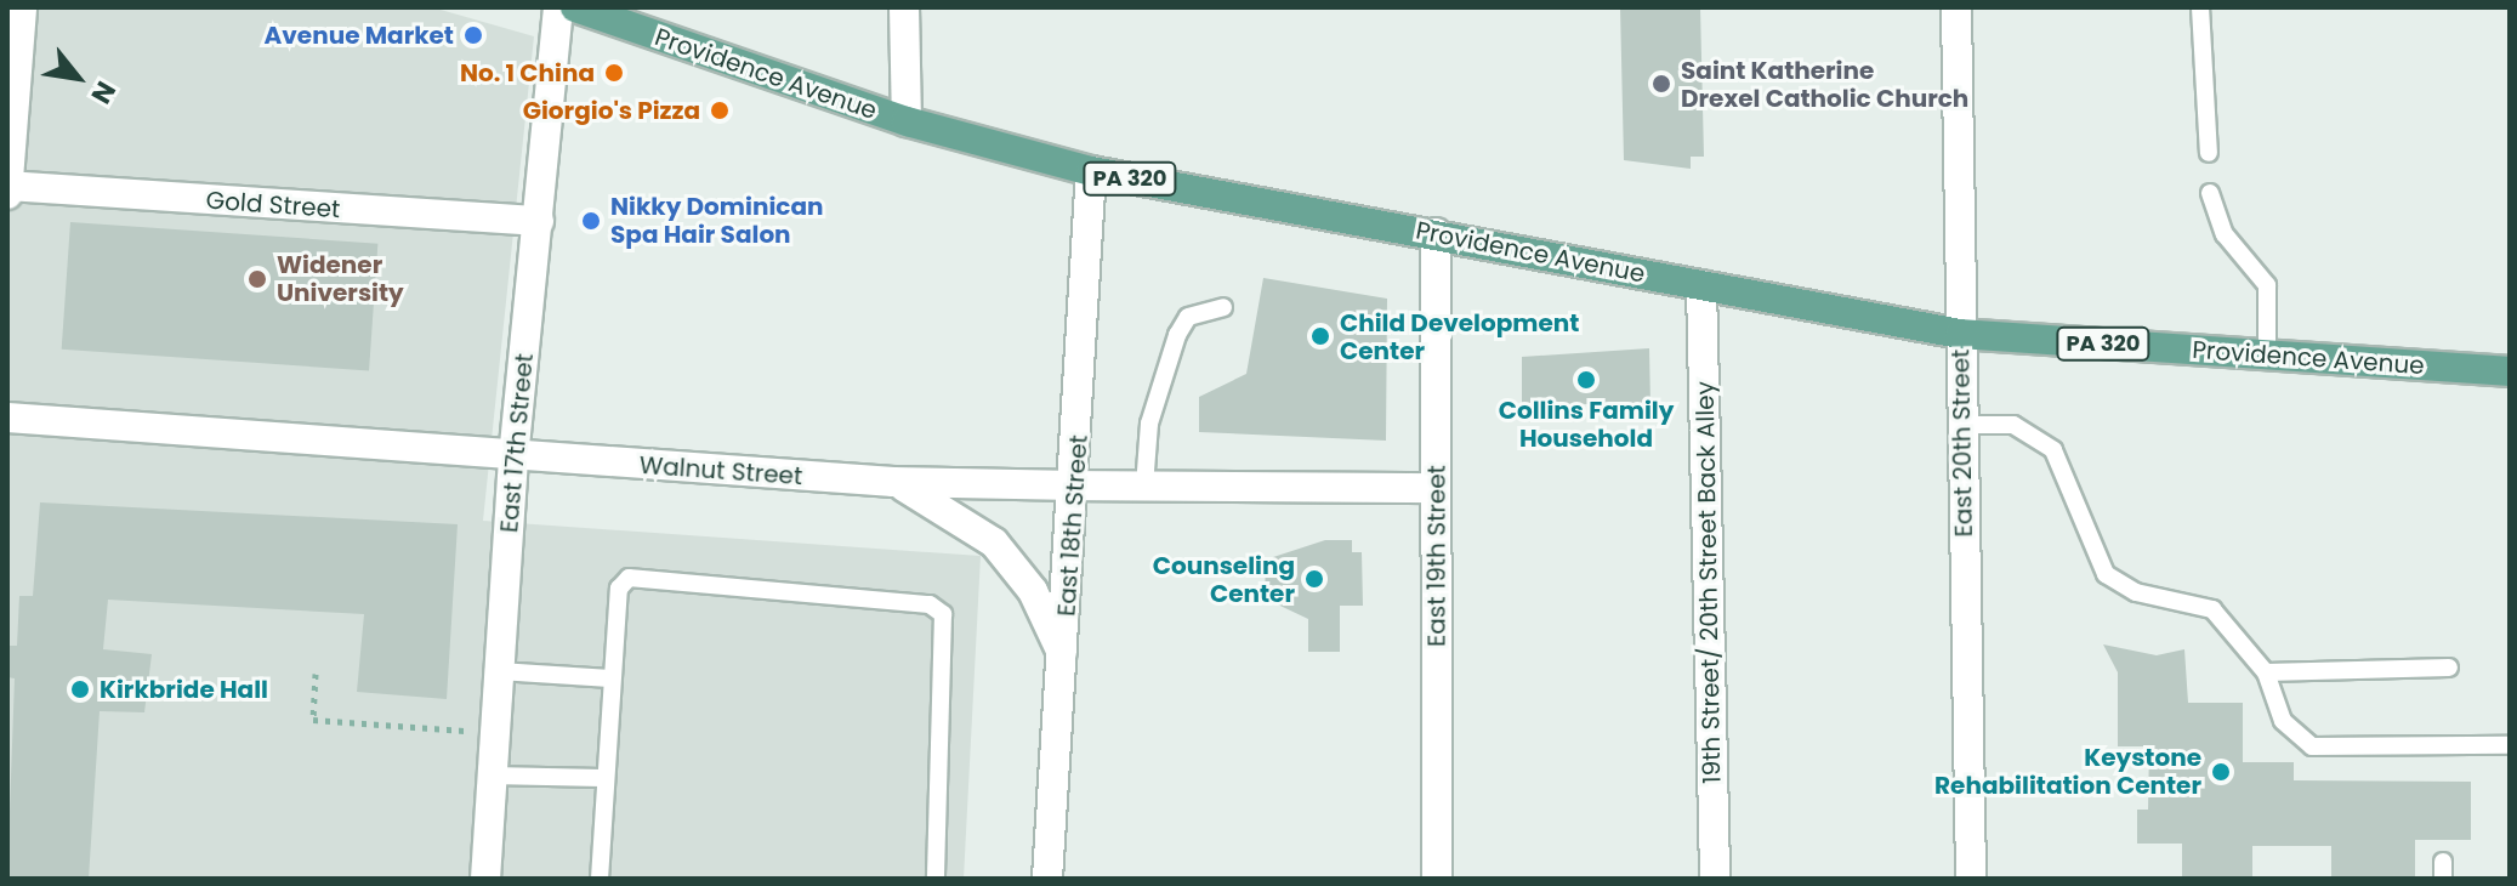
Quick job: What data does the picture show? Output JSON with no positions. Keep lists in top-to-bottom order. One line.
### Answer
{"streets":{"main road":["Providence Avenue","PA 320"],"street":["Gold Street","East 17th Street","East 20th Street","Walnut Street","East 18th Street","East 19th Street","19th Street/ 20th Street Back Alley"]},"crossings":[["Providence Avenue","East 20th Street"],["Providence Avenue","East 18th Street"],["Providence Avenue","East 19th Street"],["Providence Avenue","19th Street/ 20th Street Back Alley"],["Gold Street","East 17th Street"],["East 17th Street","Walnut Street"],["Walnut Street","East 18th Street"],["Walnut Street","East 19th Street"]],"places":["Avenue Market","No. 1 China","Saint Katherine Drexel Catholic Church","Giorgio's Pizza","Nikky Dominican Spa Hair Salon","Widener University","Child Development Center","Collins Family Household","Counseling Center","Kirkbride Hall","Keystone Rehabilitation Center"],"north":"bottom right"}
